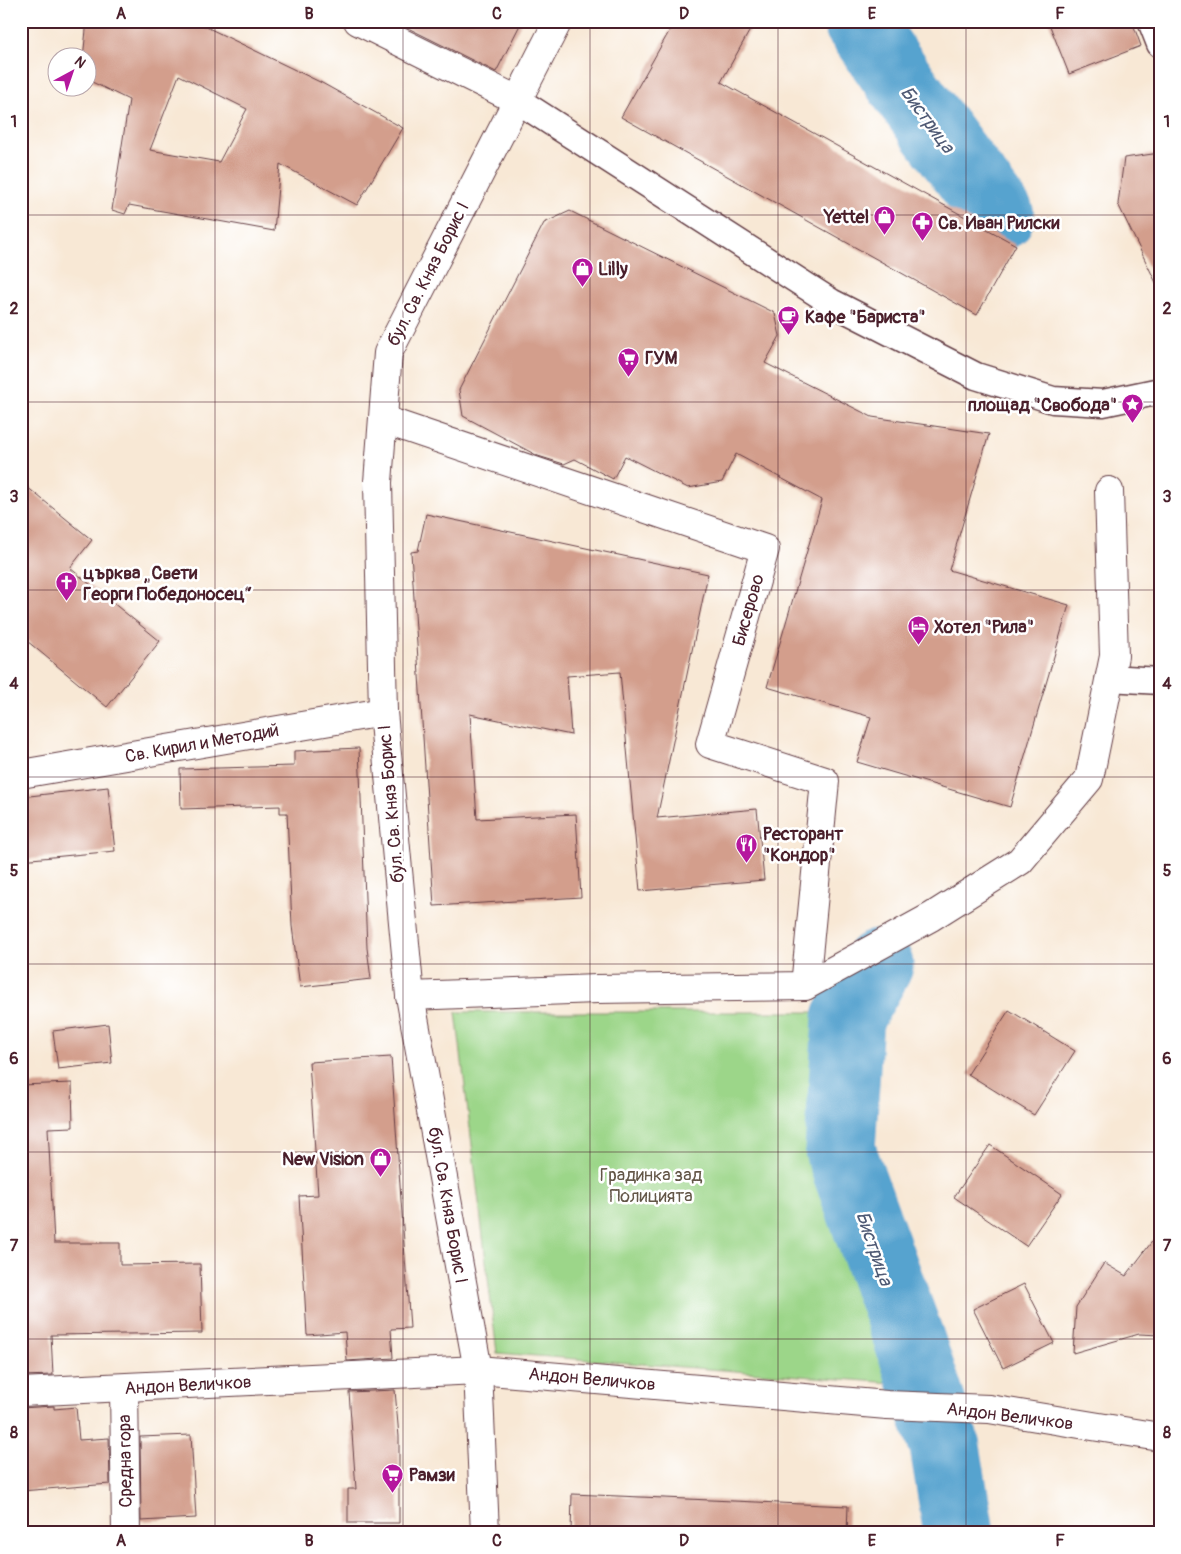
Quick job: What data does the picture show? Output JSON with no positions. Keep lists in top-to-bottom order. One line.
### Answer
{"streets":{"street":["бул. Св. Княз Борис I","Бисерово","Св. Кирил и Методий","Андон Величков","Средна гора"]},"crossings":[["бул. Св. Княз Борис I","Бисерово"],["бул. Св. Княз Борис I","Св. Кирил и Методий"],["бул. Св. Княз Борис I","Андон Величков"],["Андон Величков","Средна гора"]],"water":["Бистрица"],"parks":["Градинка зад Полицията"],"places":{"shop":["Yettel","Lilly","New Vision"],"pharmacy":["Св. Иван Рилски"],"cafe":["Кафе \"Бариста\""],"supermarket":["ГУМ","Рамзи"],"place":["площад \"Свобода\""],"church":["църква „Свети Георги Победоносец“"],"hotel":["Хотел \"Рила\""],"restaurant":["Ресторант \"Кондор\""]},"north":"top right","grid":{"columns":["A","B","C","D","E","F"],"rows":["1","2","3","4","5","6","7","8"]}}
